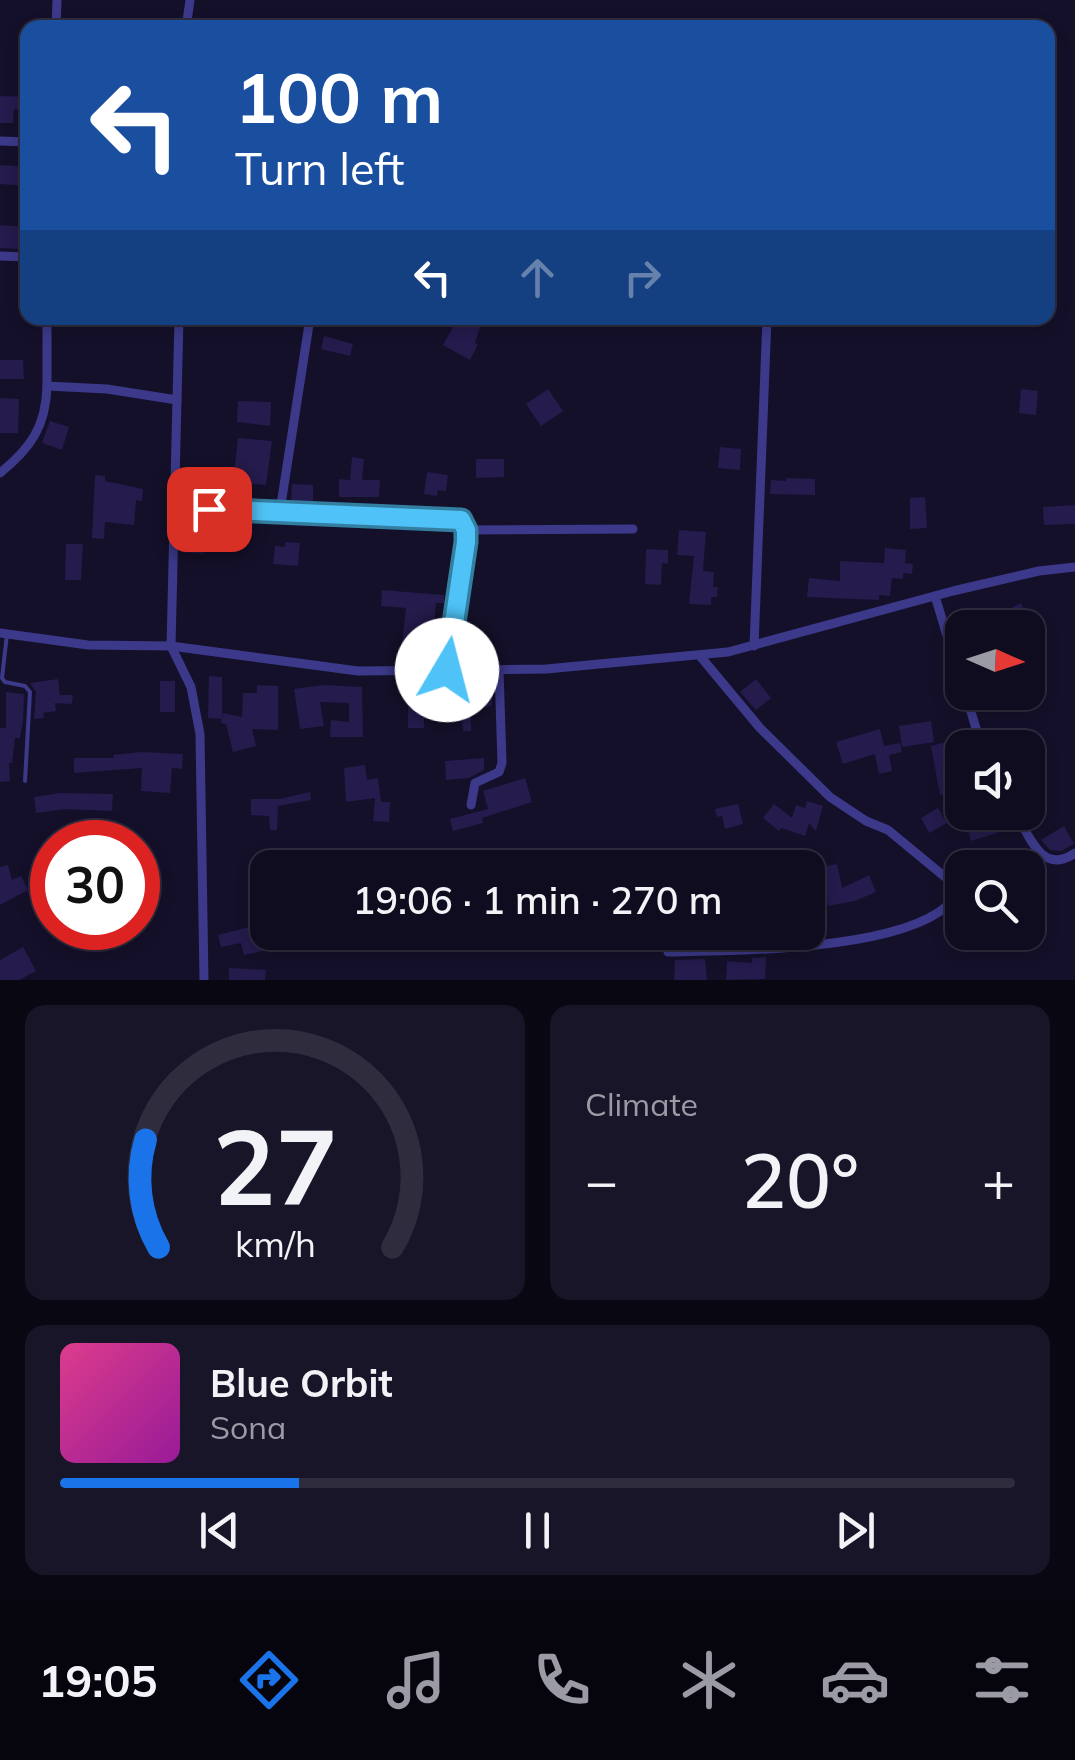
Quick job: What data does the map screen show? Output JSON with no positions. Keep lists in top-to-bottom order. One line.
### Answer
{"north":"right","page":{"turn":["100 m","Turn left"],"limit":"30","trip":"19:06 · 1 min · 270 m","tile":"Climate","heat":["−","20°","+"],"song":["Blue Orbit","Sona"],"tabs":"19:05","gauge":["27","km/h"]}}
